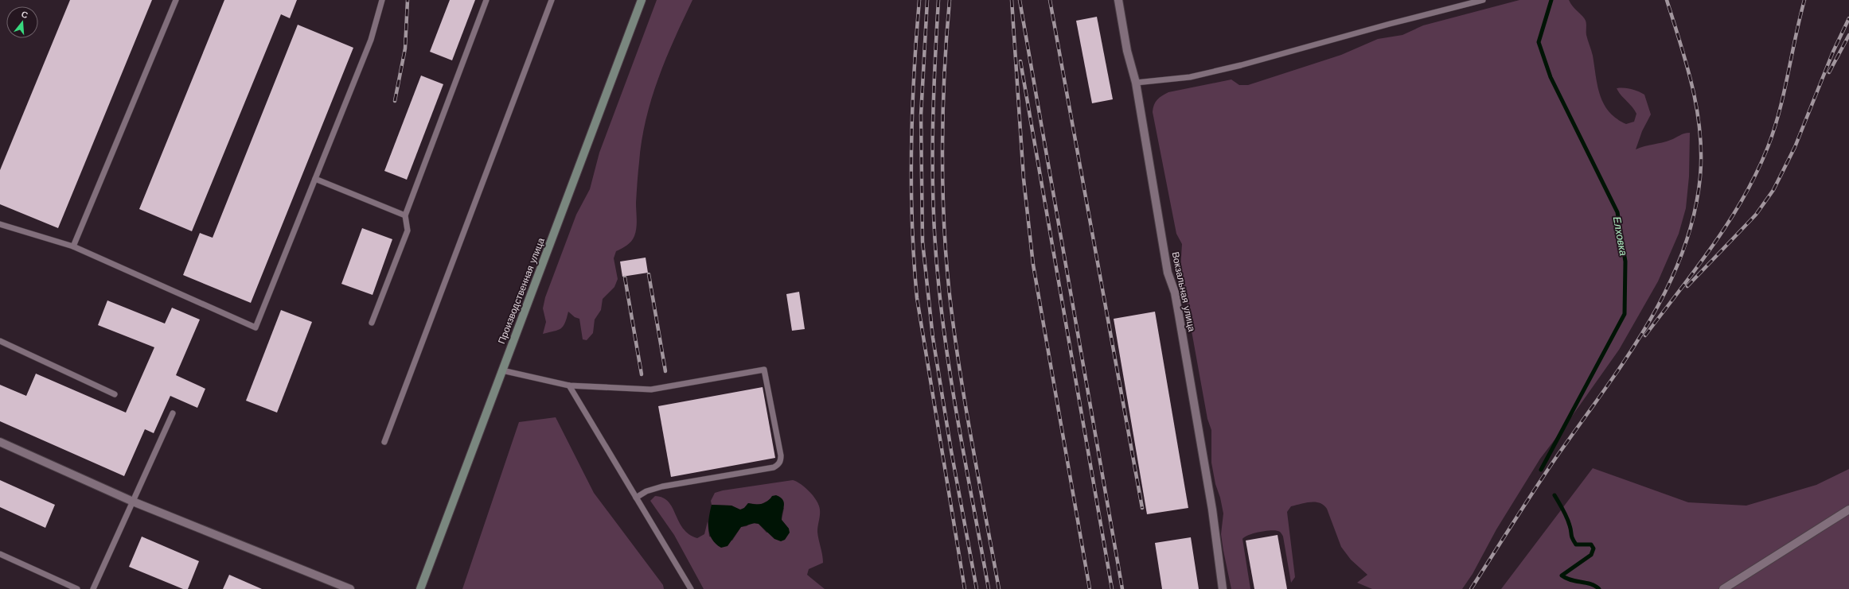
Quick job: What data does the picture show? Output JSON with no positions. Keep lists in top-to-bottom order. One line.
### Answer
{"streets":{"main road":["Производственная улица"],"street":["Вокзальная улица"]},"water":["Елховка"],"north":"top"}
